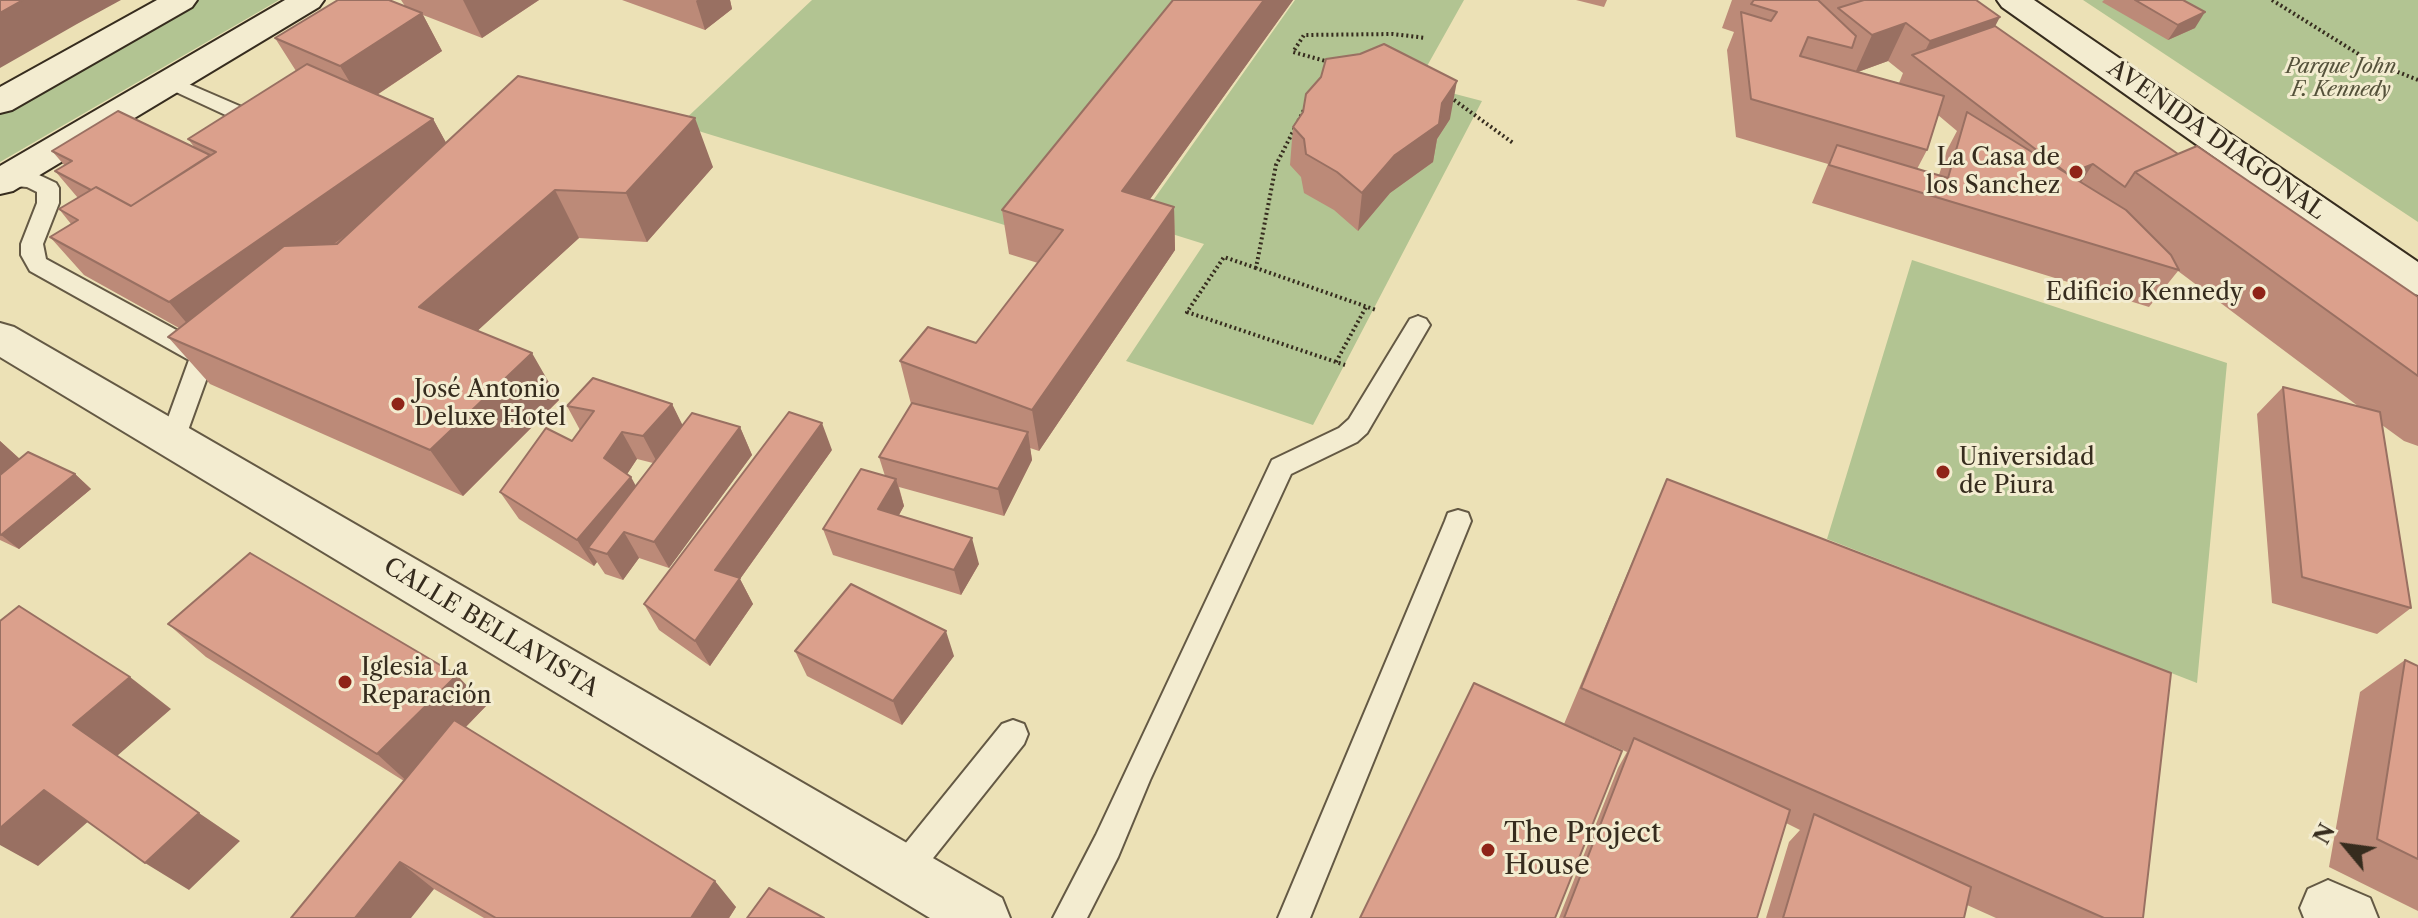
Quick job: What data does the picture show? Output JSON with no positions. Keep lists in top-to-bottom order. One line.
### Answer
{"streets":{"main road":["AVENIDA DIAGONAL","CALLE BELLAVISTA"]},"parks":["Parque John F. Kennedy"],"places":["La Casa de los Sanchez","Edificio Kennedy","José Antonio Deluxe Hotel","Universidad de Piura","Iglesia La Reparación","The Project House"],"north":"top left"}
